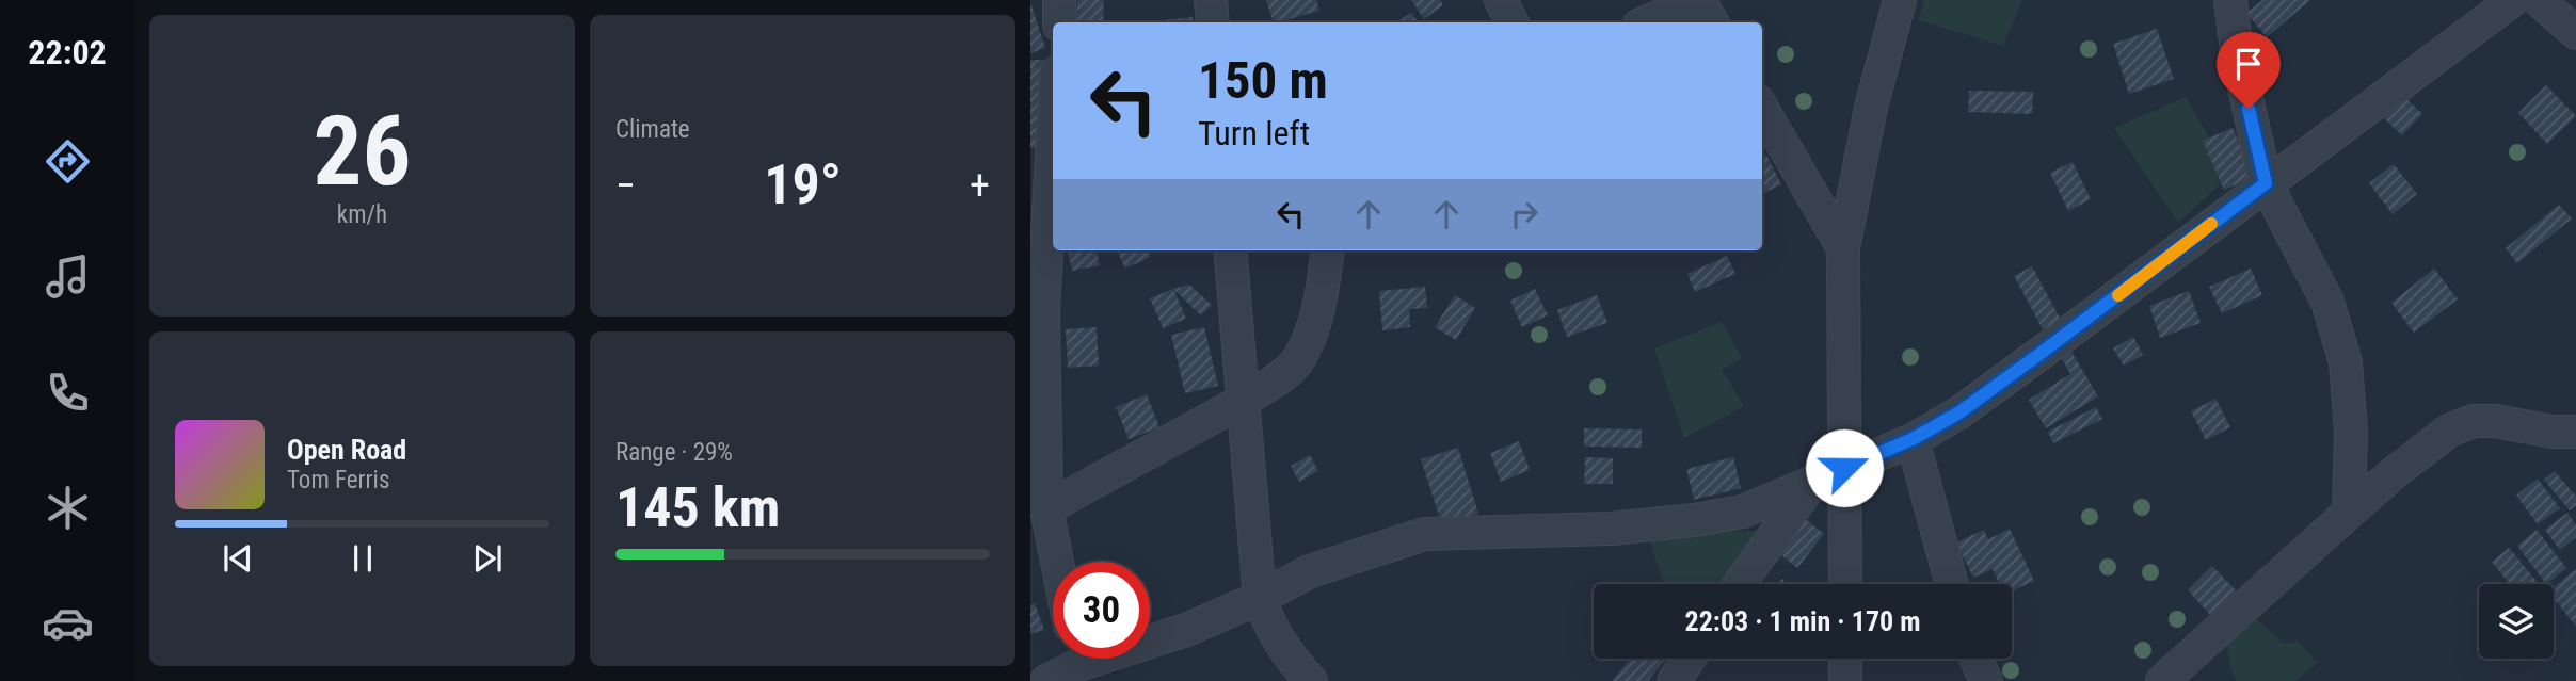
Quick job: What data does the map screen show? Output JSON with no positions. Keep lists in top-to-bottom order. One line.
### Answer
{"page":{"tabs":"22:02","tile":[["26","km/h"],"Climate",["Range · 29%","145 km"]],"turn":["150 m","Turn left"],"heat":["−","19°","+"],"song":["Open Road","Tom Ferris"],"limit":"30","trip":"22:03 · 1 min · 170 m"}}
